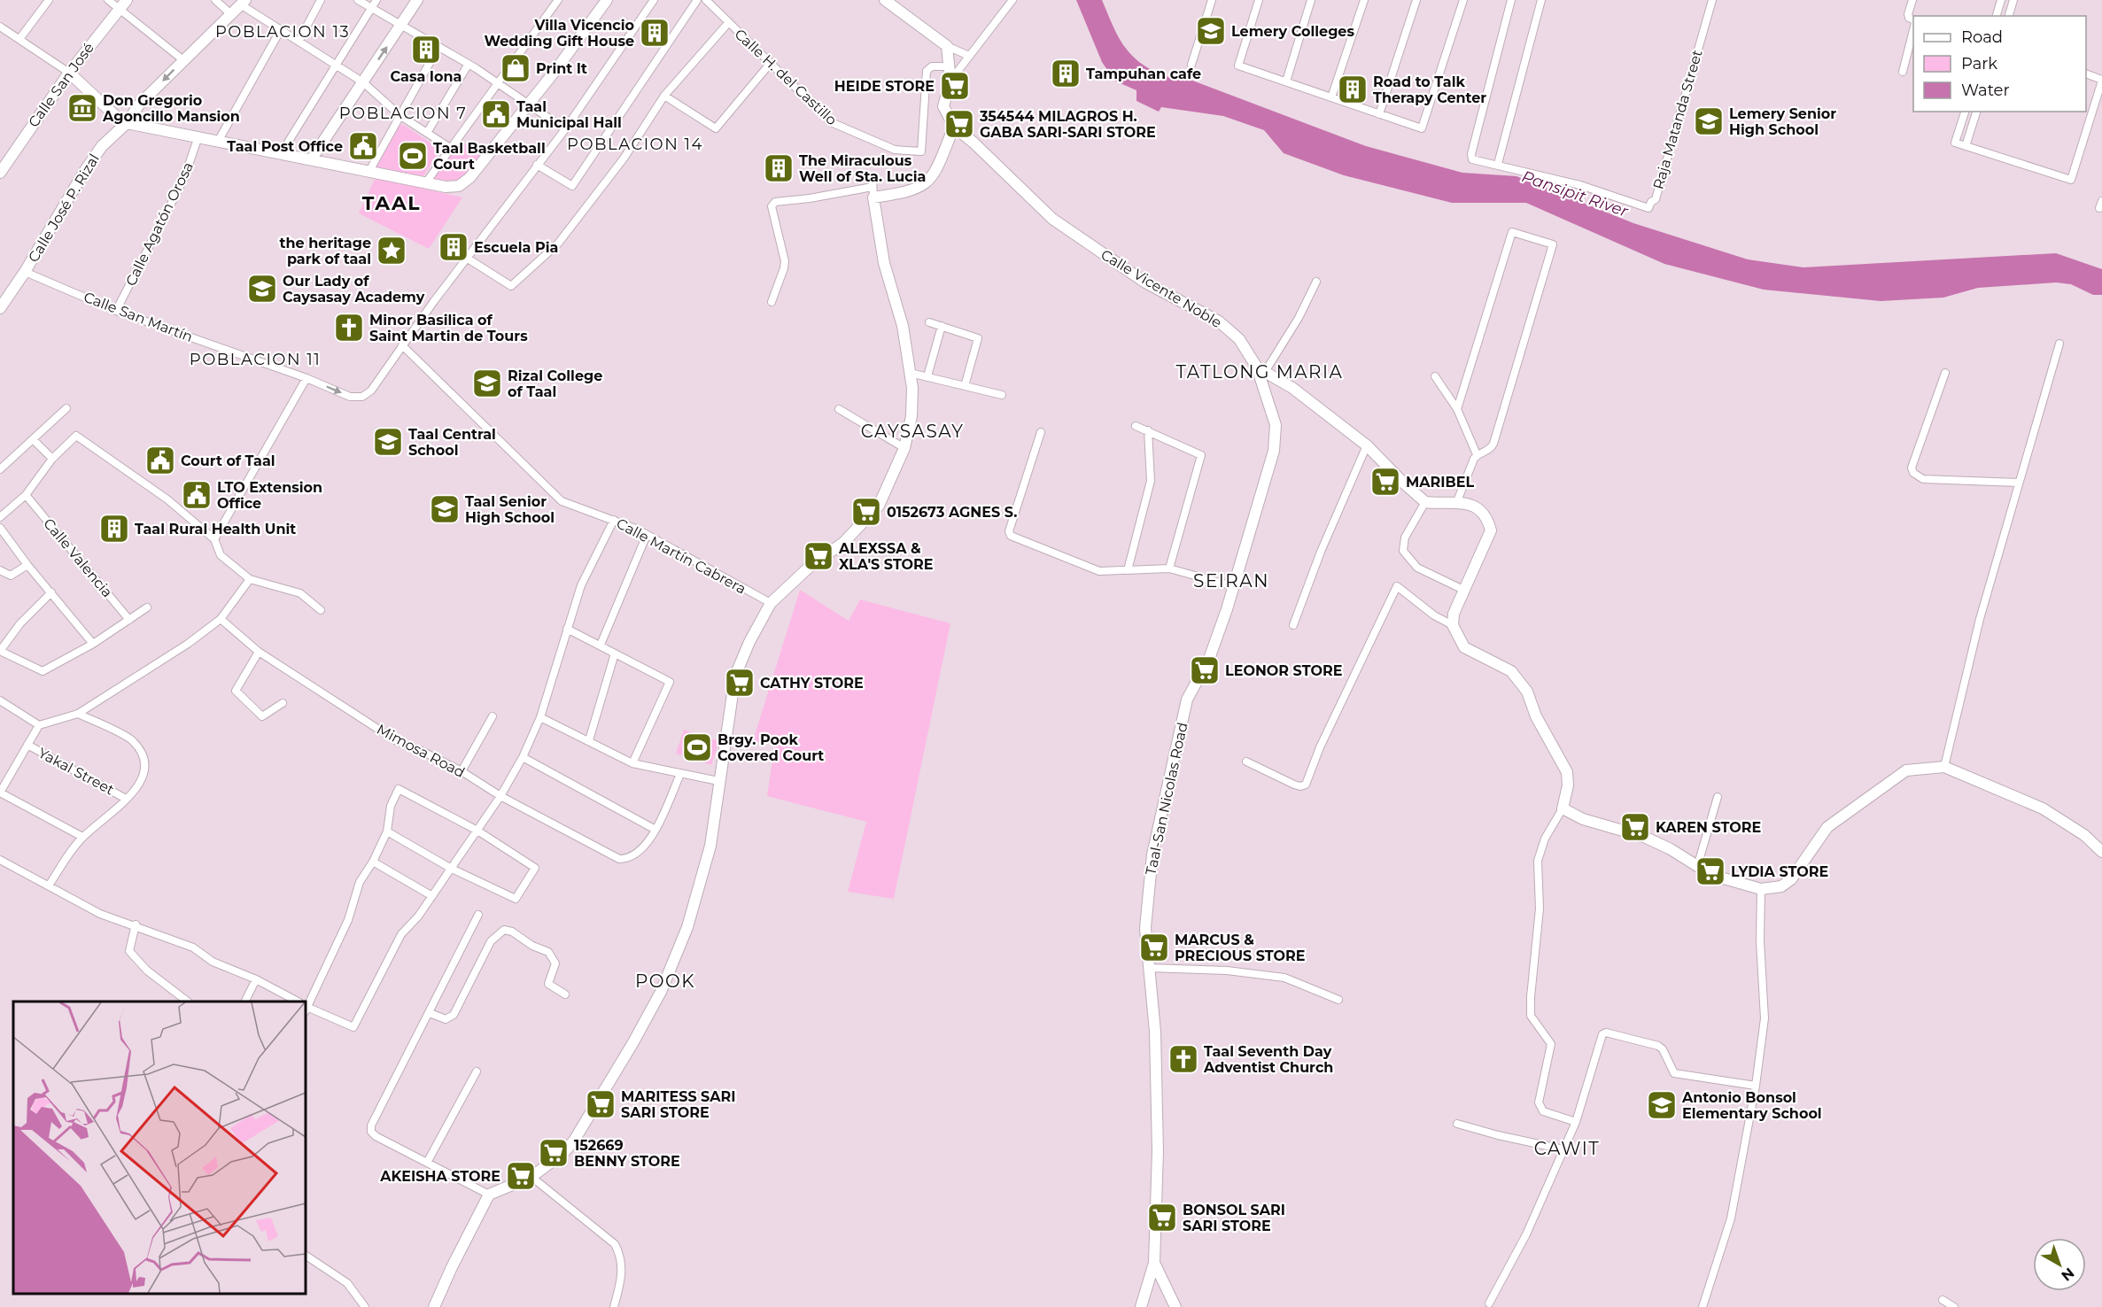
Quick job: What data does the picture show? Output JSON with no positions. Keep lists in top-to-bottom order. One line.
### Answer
{"streets":{"street":["Calle H. del Castillo","Calle San José","Raja Matanda Street","Calle José P. Rizal","Calle Agatón Orosa","Calle Vicente Noble","Calle San Martín","Calle Martín Cabrera","Calle Valencia","Mimosa Road","Yakal Street","Taal-San Nicolas Road"]},"crossings":[["Calle H. del Castillo","Calle Vicente Noble"],["Calle José P. Rizal","Calle San Martín"],["Calle Agatón Orosa","Calle San Martín"],["Calle Vicente Noble","Taal-San Nicolas Road"],["Calle San Martín","Calle Martín Cabrera"]],"districts":["POBLACION 13","POBLACION 7","POBLACION 14","TAAL","POBLACION 11","TATLONG MARIA","CAYSASAY","SEIRAN","POOK","CAWIT"],"water":["Pansipit River"],"places":{"school or university":["Lemery Colleges","Lemery Senior High School","Our Lady of Caysasay Academy","Rizal College of Taal","Taal Central School","Taal Senior High School","Antonio Bonsol Elementary School"],"building":["Villa Vicencio Wedding Gift House","Casa Iona","Tampuhan cafe","Road to Talk Therapy Center","The Miraculous Well of Sta. Lucia","Escuela Pia","Taal Rural Health Unit"],"shop":["Print It"],"supermarket":["HEIDE STORE","354544 MILAGROS H. GABA SARI-SARI STORE","MARIBEL","0152673 AGNES S.","ALEXSSA & XLA'S STORE","LEONOR STORE","CATHY STORE","KAREN STORE","LYDIA STORE","MARCUS & PRECIOUS STORE","MARITESS SARI SARI STORE","152669 BENNY STORE","AKEISHA STORE","BONSOL SARI SARI STORE"],"museum":["Don Gregorio Agoncillo Mansion"],"public building":["Taal Municipal Hall","Taal Post Office","Court of Taal","LTO Extension Office"],"sports":["Taal Basketball Court","Brgy. Pook Covered Court"],"place":["the heritage park of taal"],"church":["Minor Basilica of Saint Martin de Tours","Taal Seventh Day Adventist Church"]},"legend":["Road","Park","Water"],"north":"bottom right"}
